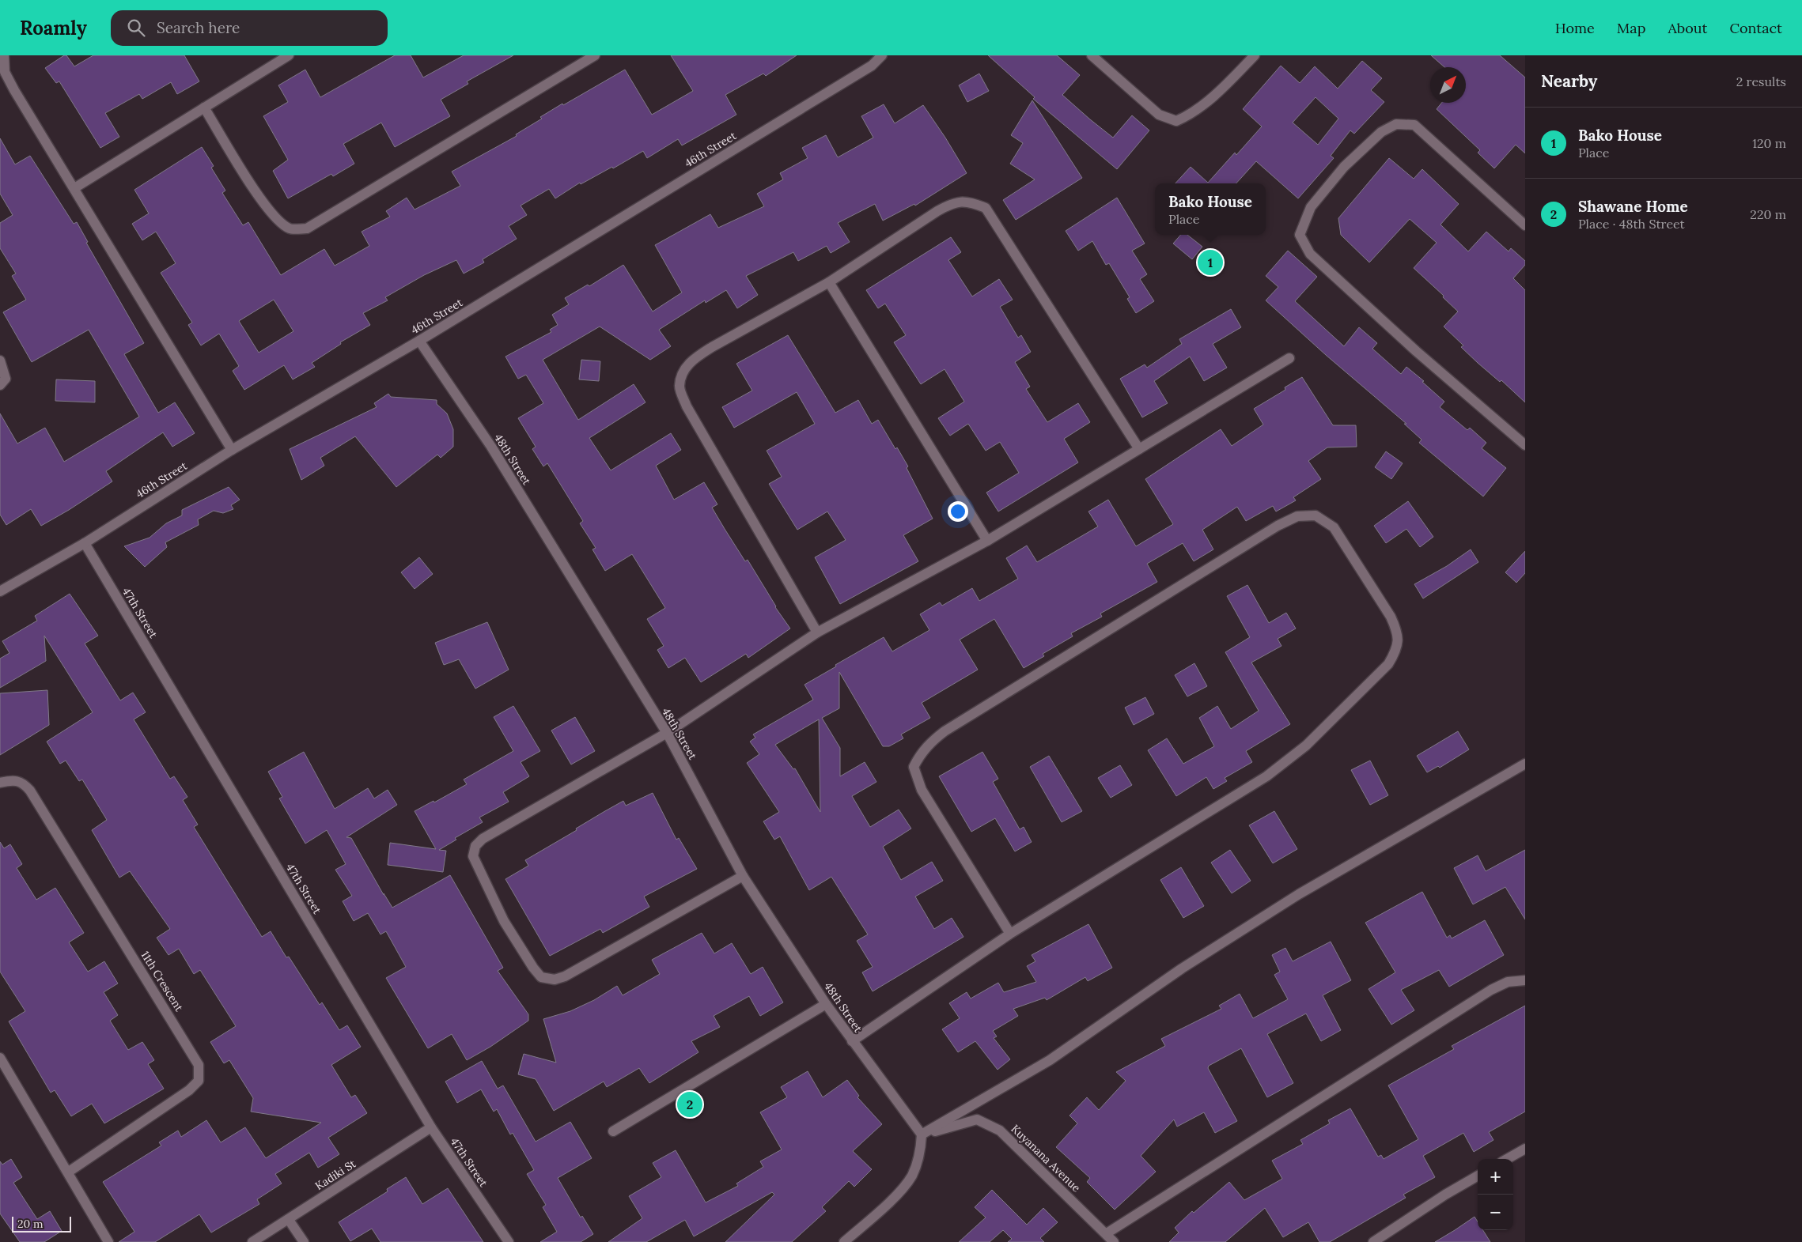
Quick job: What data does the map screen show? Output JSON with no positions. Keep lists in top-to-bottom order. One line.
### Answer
{"streets":{"street":["46th Street","48th Street","47th Street","11th Crescent","Kuyanana Avenue","Kadiki St"]},"crossings":[["46th Street","48th Street"],["46th Street","47th Street"],["48th Street","Kuyanana Avenue"],["47th Street","Kadiki St"]],"scale_bar":"20 m","north":"top right","page":{"header":"Roamly","search":"Search here","nav":["Home","Map","About","Contact"],"heading":["Nearby","2 results"],"list":[{"mark":"1","name":"Bako House","note":"Place","value":"120 m"},{"mark":"2","name":"Shawane Home","note":"Place · 48th Street","value":"220 m"}],"popup":["Bako House","Place"],"pins":["1","2"],"map_buttons":["+","−"],"scale":"20 m"}}
